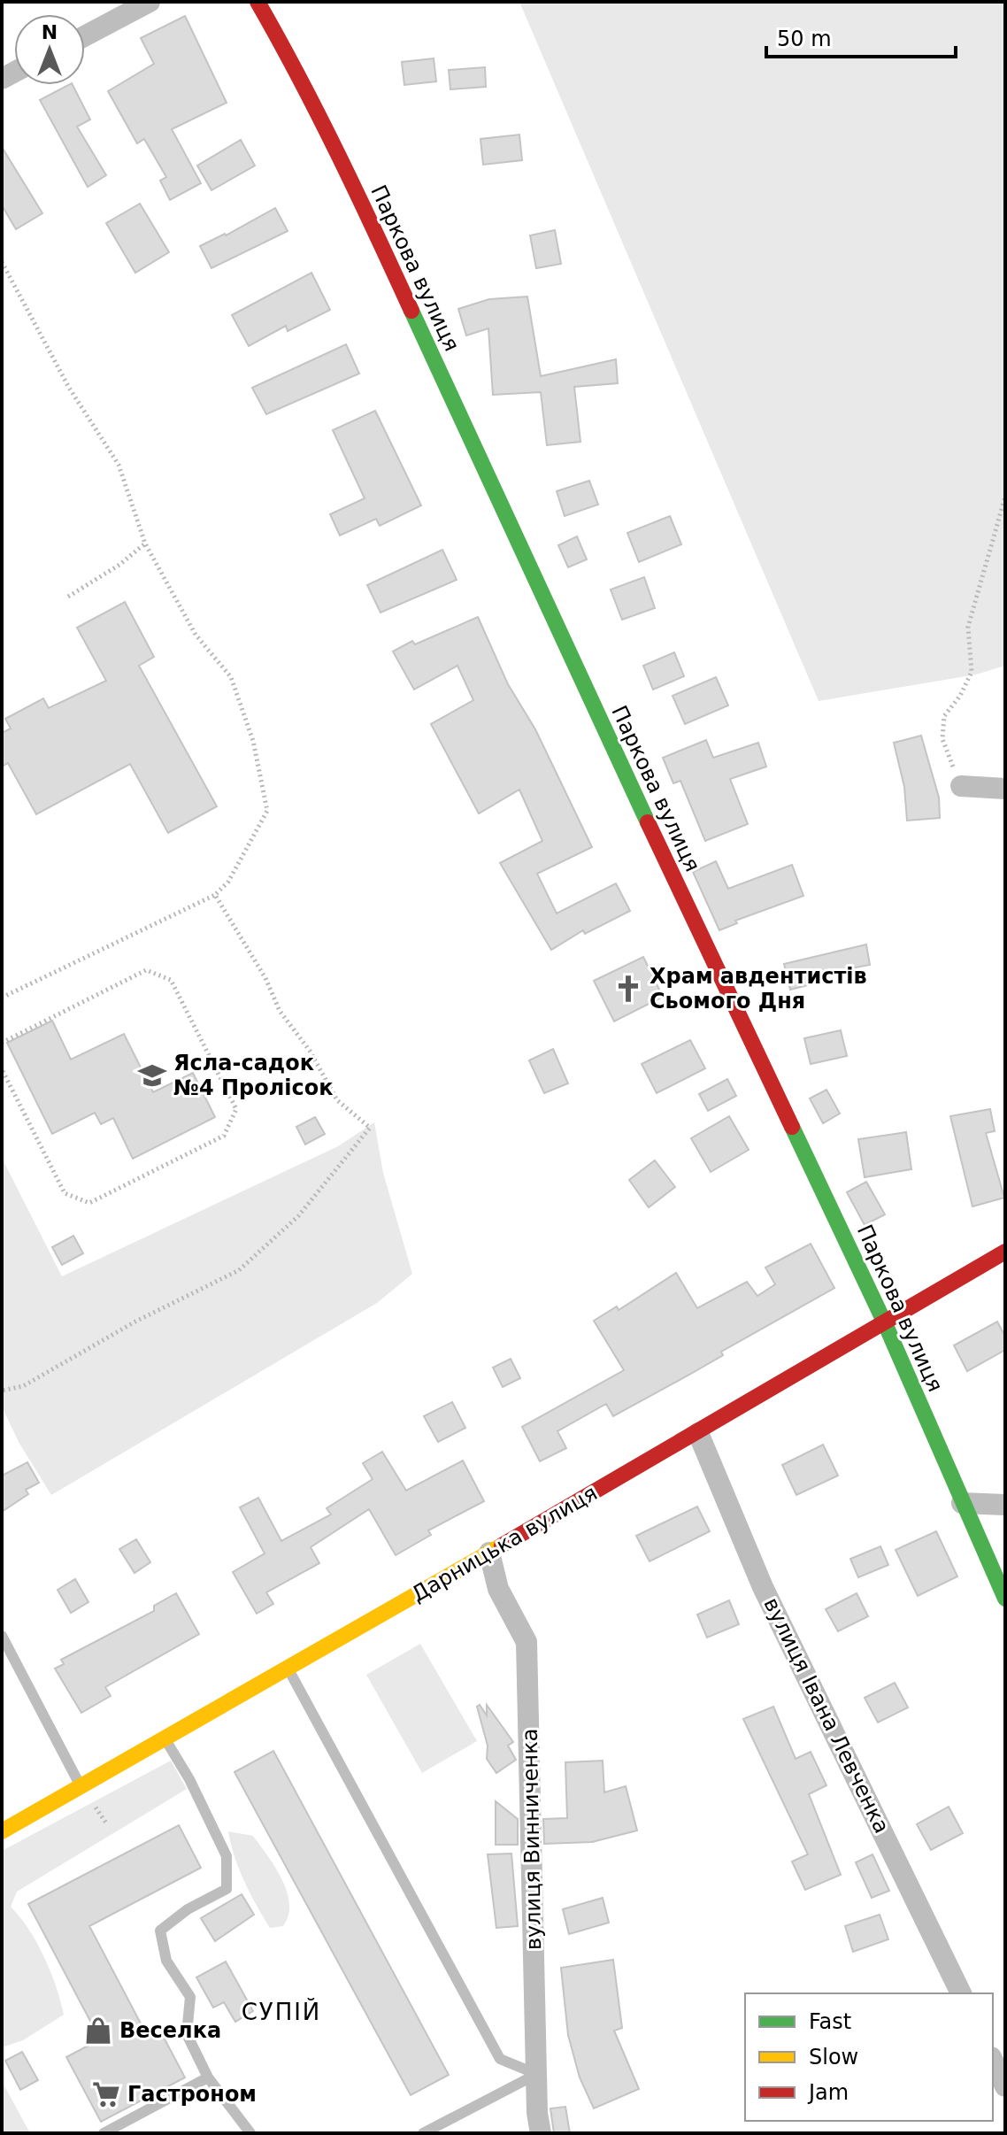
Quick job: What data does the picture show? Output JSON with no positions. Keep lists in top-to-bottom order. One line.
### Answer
{"streets":{"street":["Паркова вулиця","Дарницька вулиця","вулиця Івана Левченка","вулиця Винниченка"]},"crossings":[["Паркова вулиця","Дарницька вулиця"],["Дарницька вулиця","вулиця Івана Левченка"],["Дарницька вулиця","вулиця Винниченка"]],"districts":["СУПІЙ"],"places":{"church":["Храм авдентистів Сьомого Дня"],"school or university":["Ясла-садок №4 Пролісок"],"shop":["Веселка"],"supermarket":["Гастроном"]},"legend":["Fast","Slow","Jam"],"scale_bar":"50 m","north":"top"}
